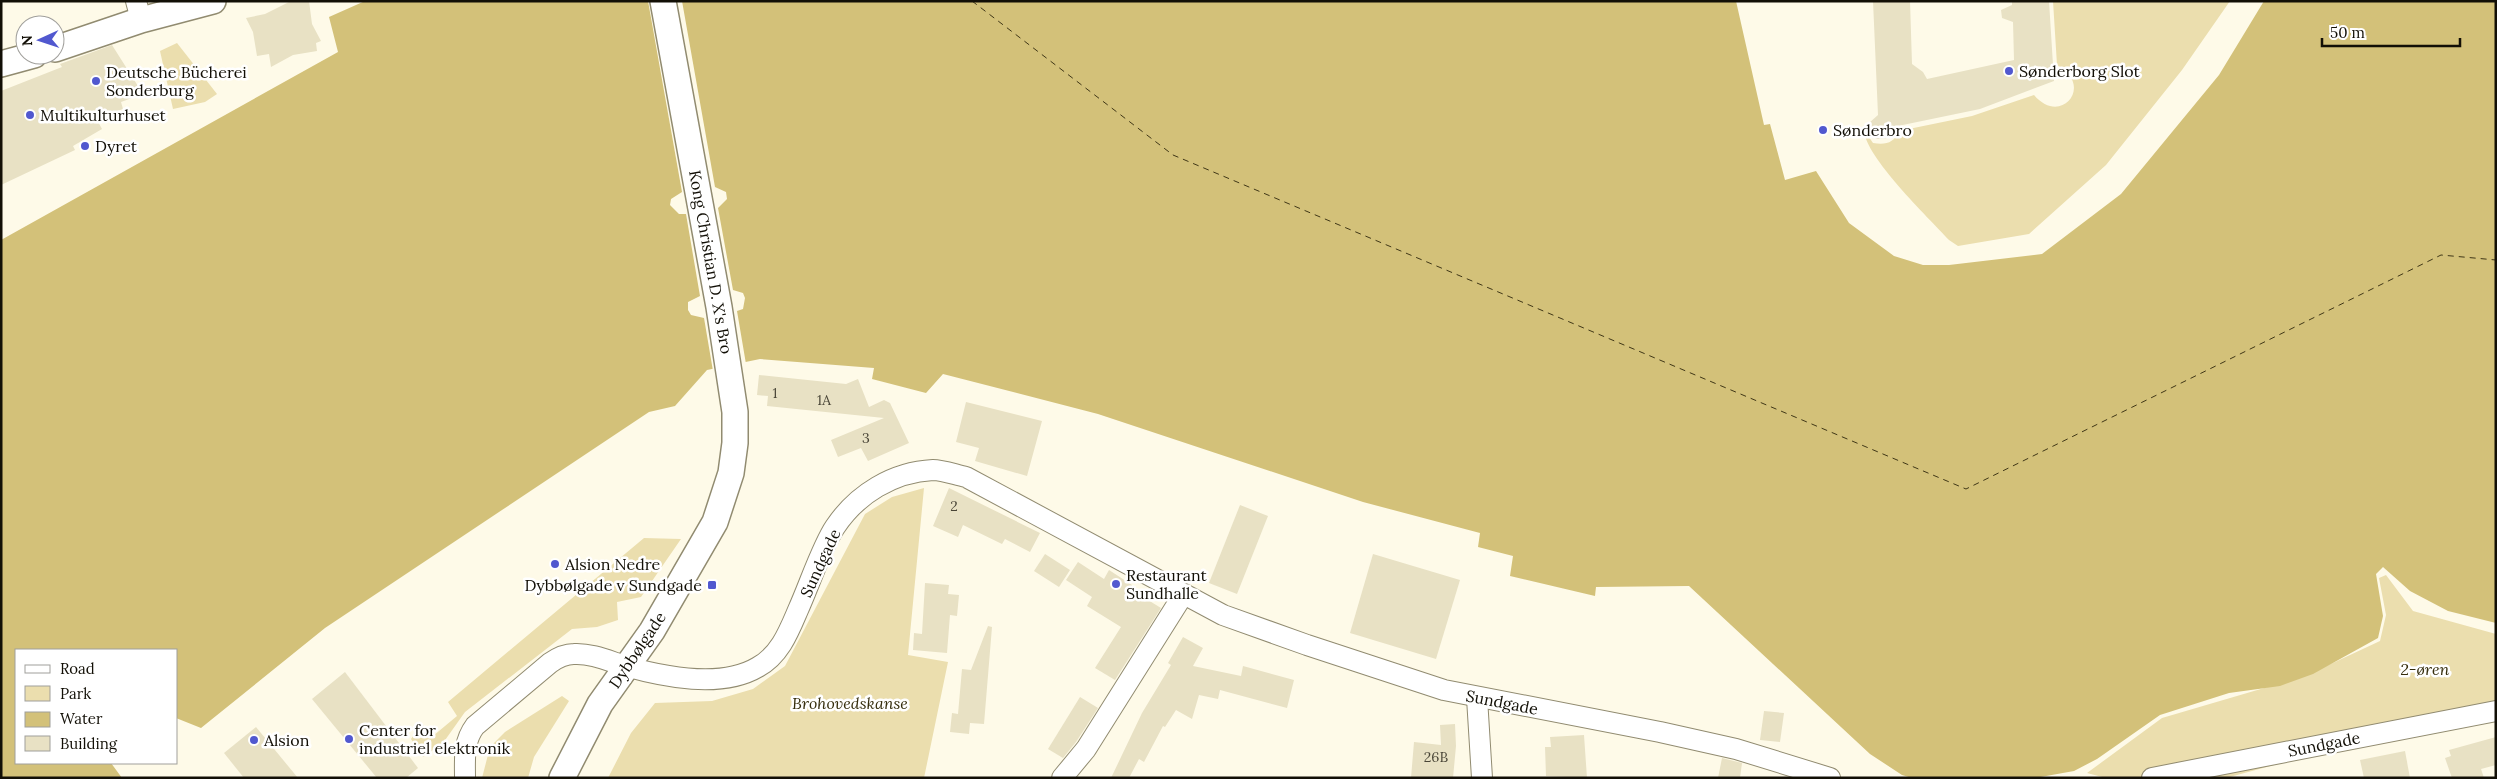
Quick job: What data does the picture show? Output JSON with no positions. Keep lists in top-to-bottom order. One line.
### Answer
{"streets":{"street":["Kong Christian D. X's Bro","Sundgade","Dybbølgade"]},"crossings":[["Kong Christian D. X's Bro","Dybbølgade"],["Sundgade","Dybbølgade"]],"parks":["2-øren","Brohovedskanse"],"places":{"other":["Sønderborg Slot","Deutsche Bücherei Sonderburg","Multikulturhuset","Sønderbro","Dyret","Alsion Nedre","Restaurant Sundhalle","Center for industriel elektronik","Alsion"],"transit":["Dybbølgade v Sundgade"]},"house_numbers":["1","1A","3","2","26B"],"legend":["Road","Park","Water","Building"],"scale_bar":"50 m","north":"left"}
